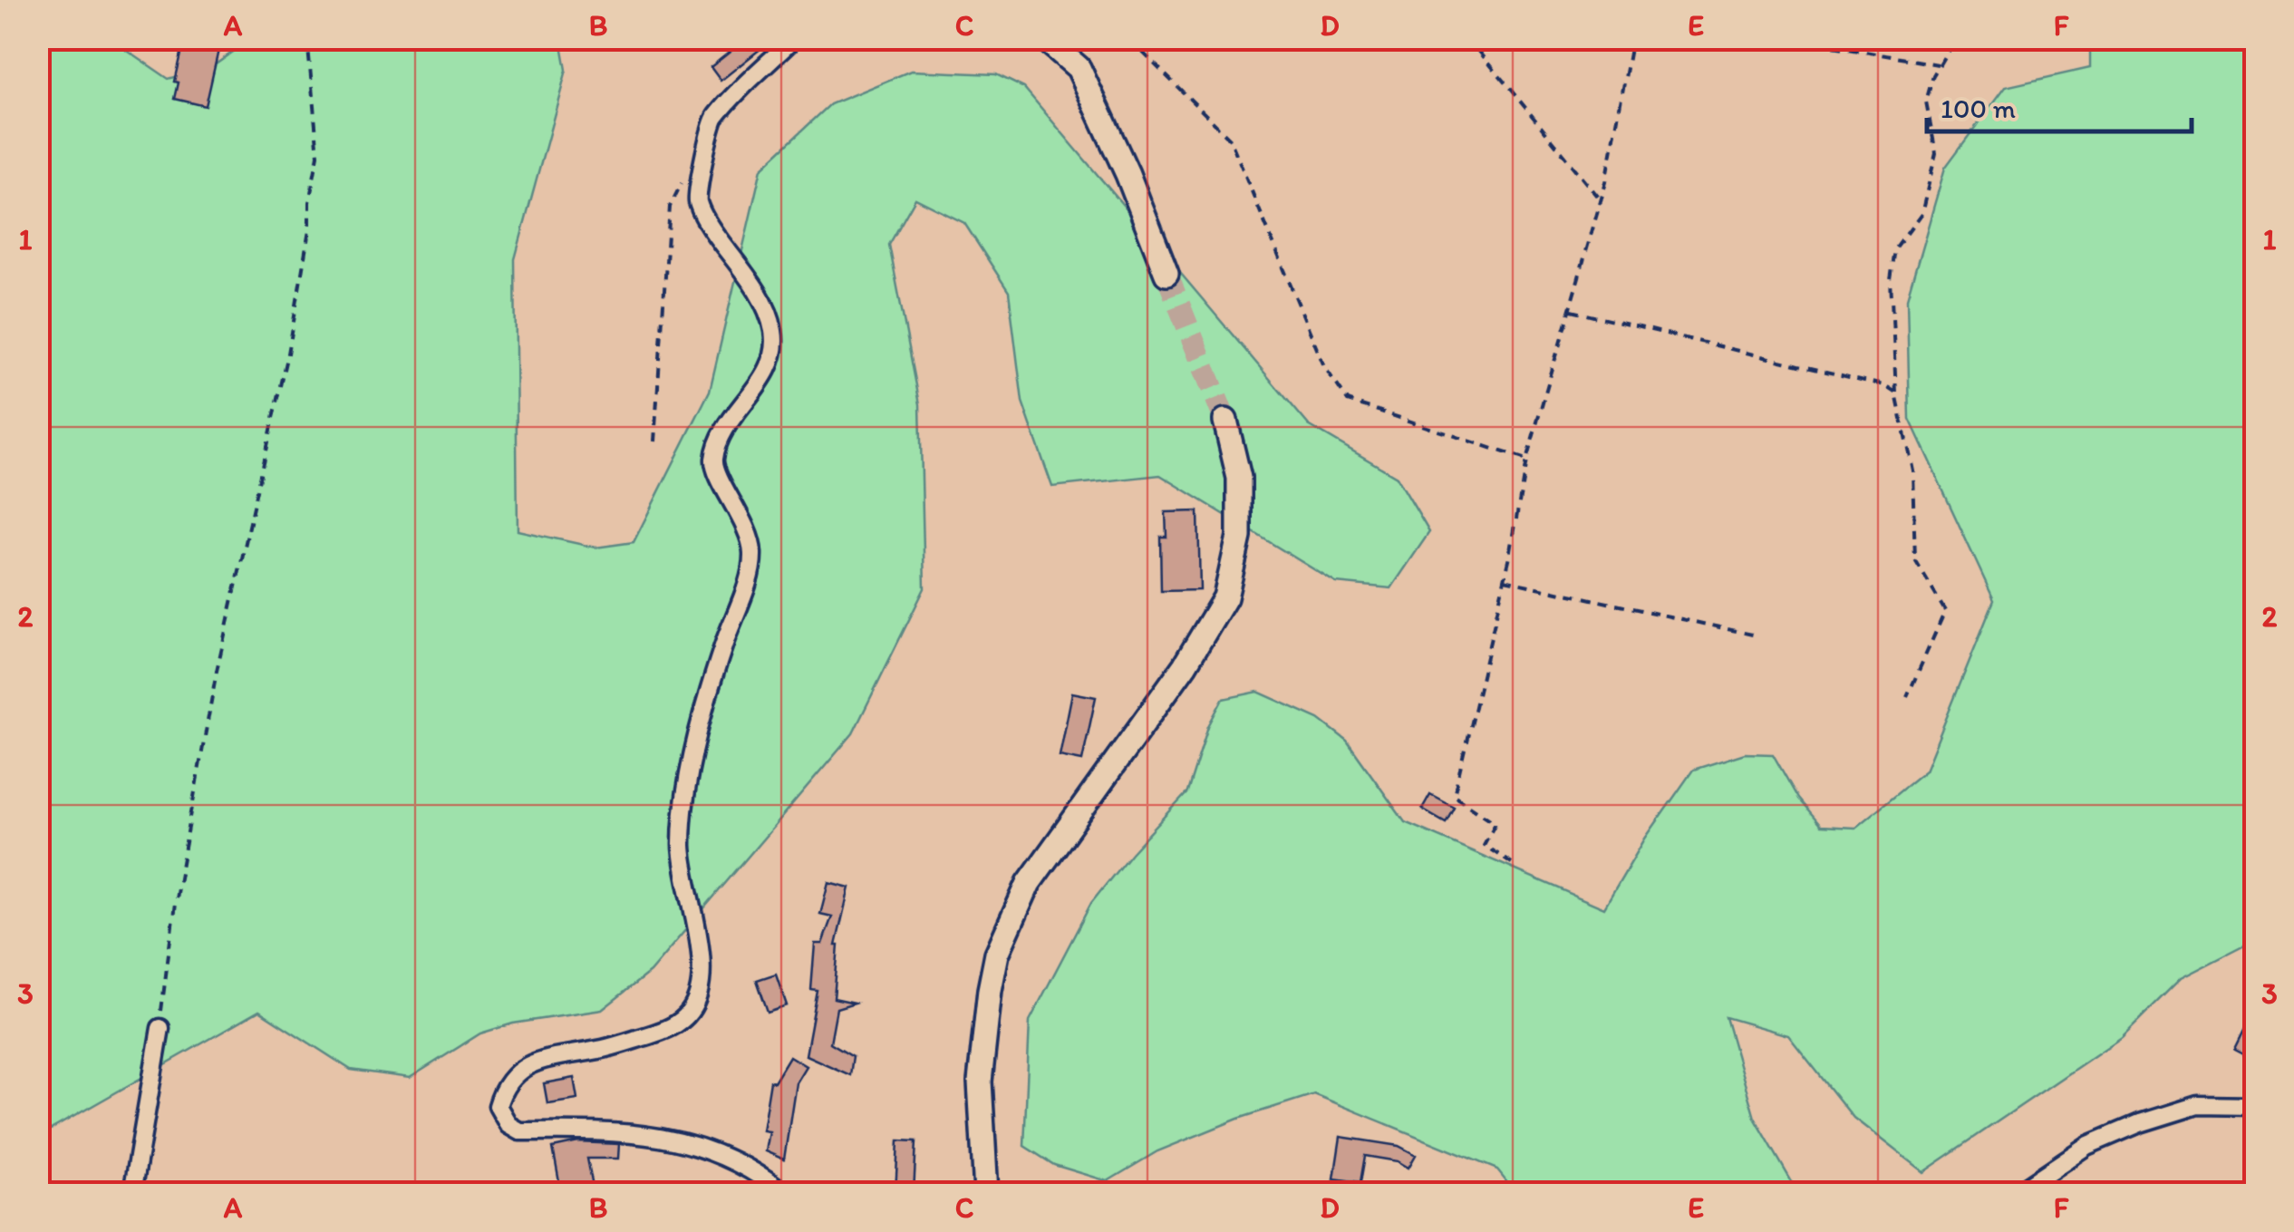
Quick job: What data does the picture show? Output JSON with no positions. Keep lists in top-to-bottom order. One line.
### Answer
{"scale_bar":"100 m","grid":{"columns":["A","B","C","D","E","F"],"rows":["1","2","3"]}}
